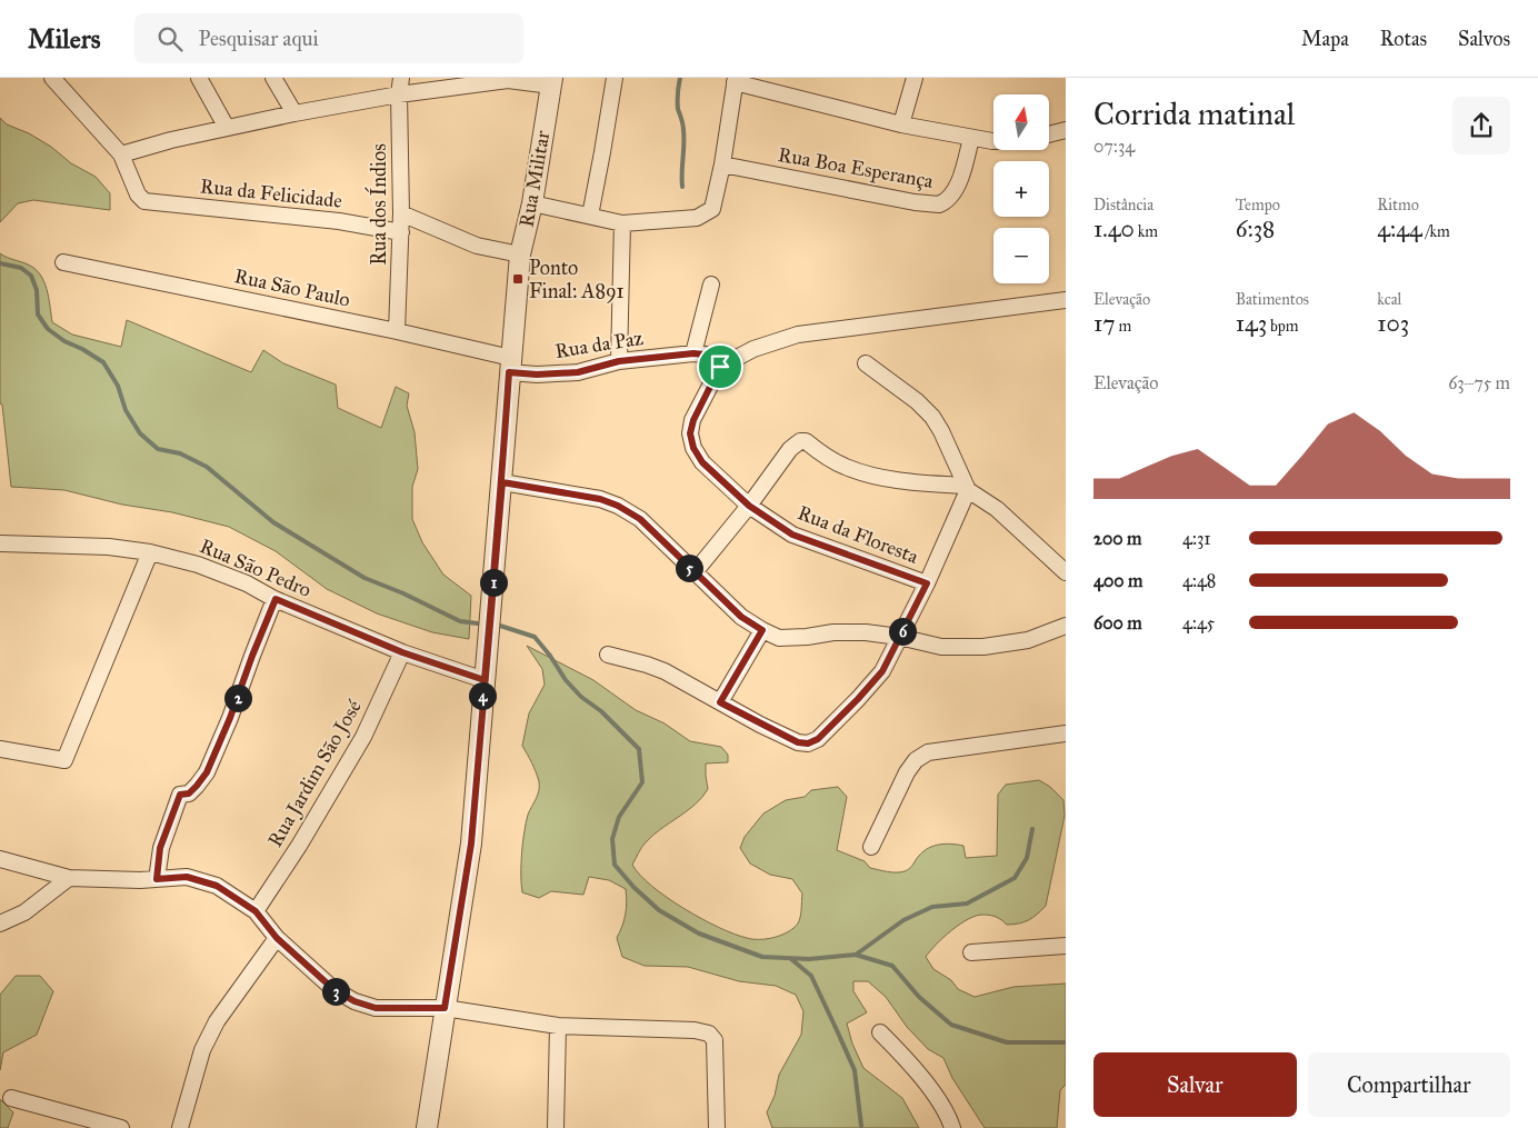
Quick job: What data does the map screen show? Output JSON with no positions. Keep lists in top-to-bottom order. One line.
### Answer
{"streets":{"street":["Rua Boa Esperança","Rua Militar","Rua da Felicidade","Rua dos Índios","Rua São Paulo","Rua da Paz","Rua da Floresta","Rua São Pedro","Rua Jardim São José"]},"crossings":[["Rua Militar","Rua São Paulo"],["Rua Militar","Rua da Paz"],["Rua Militar","Rua São Pedro"],["Rua da Felicidade","Rua dos Índios"],["Rua dos Índios","Rua São Paulo"],["Rua São Paulo","Rua da Paz"],["Rua São Pedro","Rua Jardim São José"]],"places":{"transit":["Ponto Final: A891"]},"north":"top","page":{"header":"Milers","search":"Pesquisar aqui","nav":["Mapa","Rotas","Salvos"],"heading":["Corrida matinal","07:34"],"map_buttons":["+","−"],"stats":[["Distância","1.40 km"],["Tempo","6:38"],["Ritmo","4:44 /km"],["Elevação","17 m"],["Batimentos","143 bpm"],["kcal","103"]],"chart":["Elevação","63–75 m"],"list":[{"name":"200 m","note":"4:31"},{"name":"400 m","note":"4:48"},{"name":"600 m","note":"4:45"}],"pins":["5","1","6","4","2","3"],"buttons":["Salvar","Compartilhar"]}}
